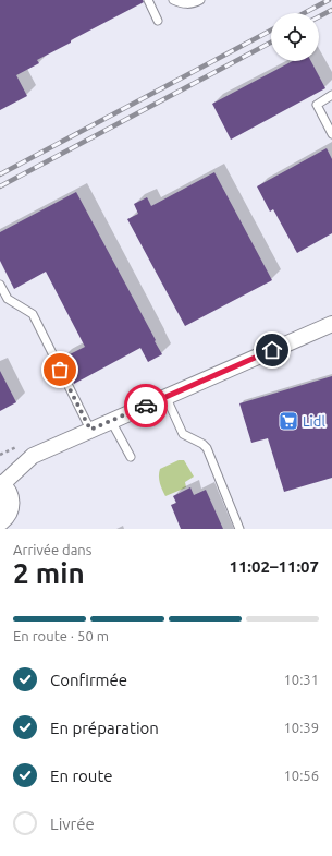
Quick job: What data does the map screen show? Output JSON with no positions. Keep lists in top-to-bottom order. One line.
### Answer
{"places":{"supermarket":["Lidl"]},"page":{"heading":["2 min","Arrivée dans","11:02–11:07"],"bar":"En route · 50 m","list":[["Confirmée","10:31"],["En préparation","10:39"],["En route","10:56"],"Livrée"]}}
